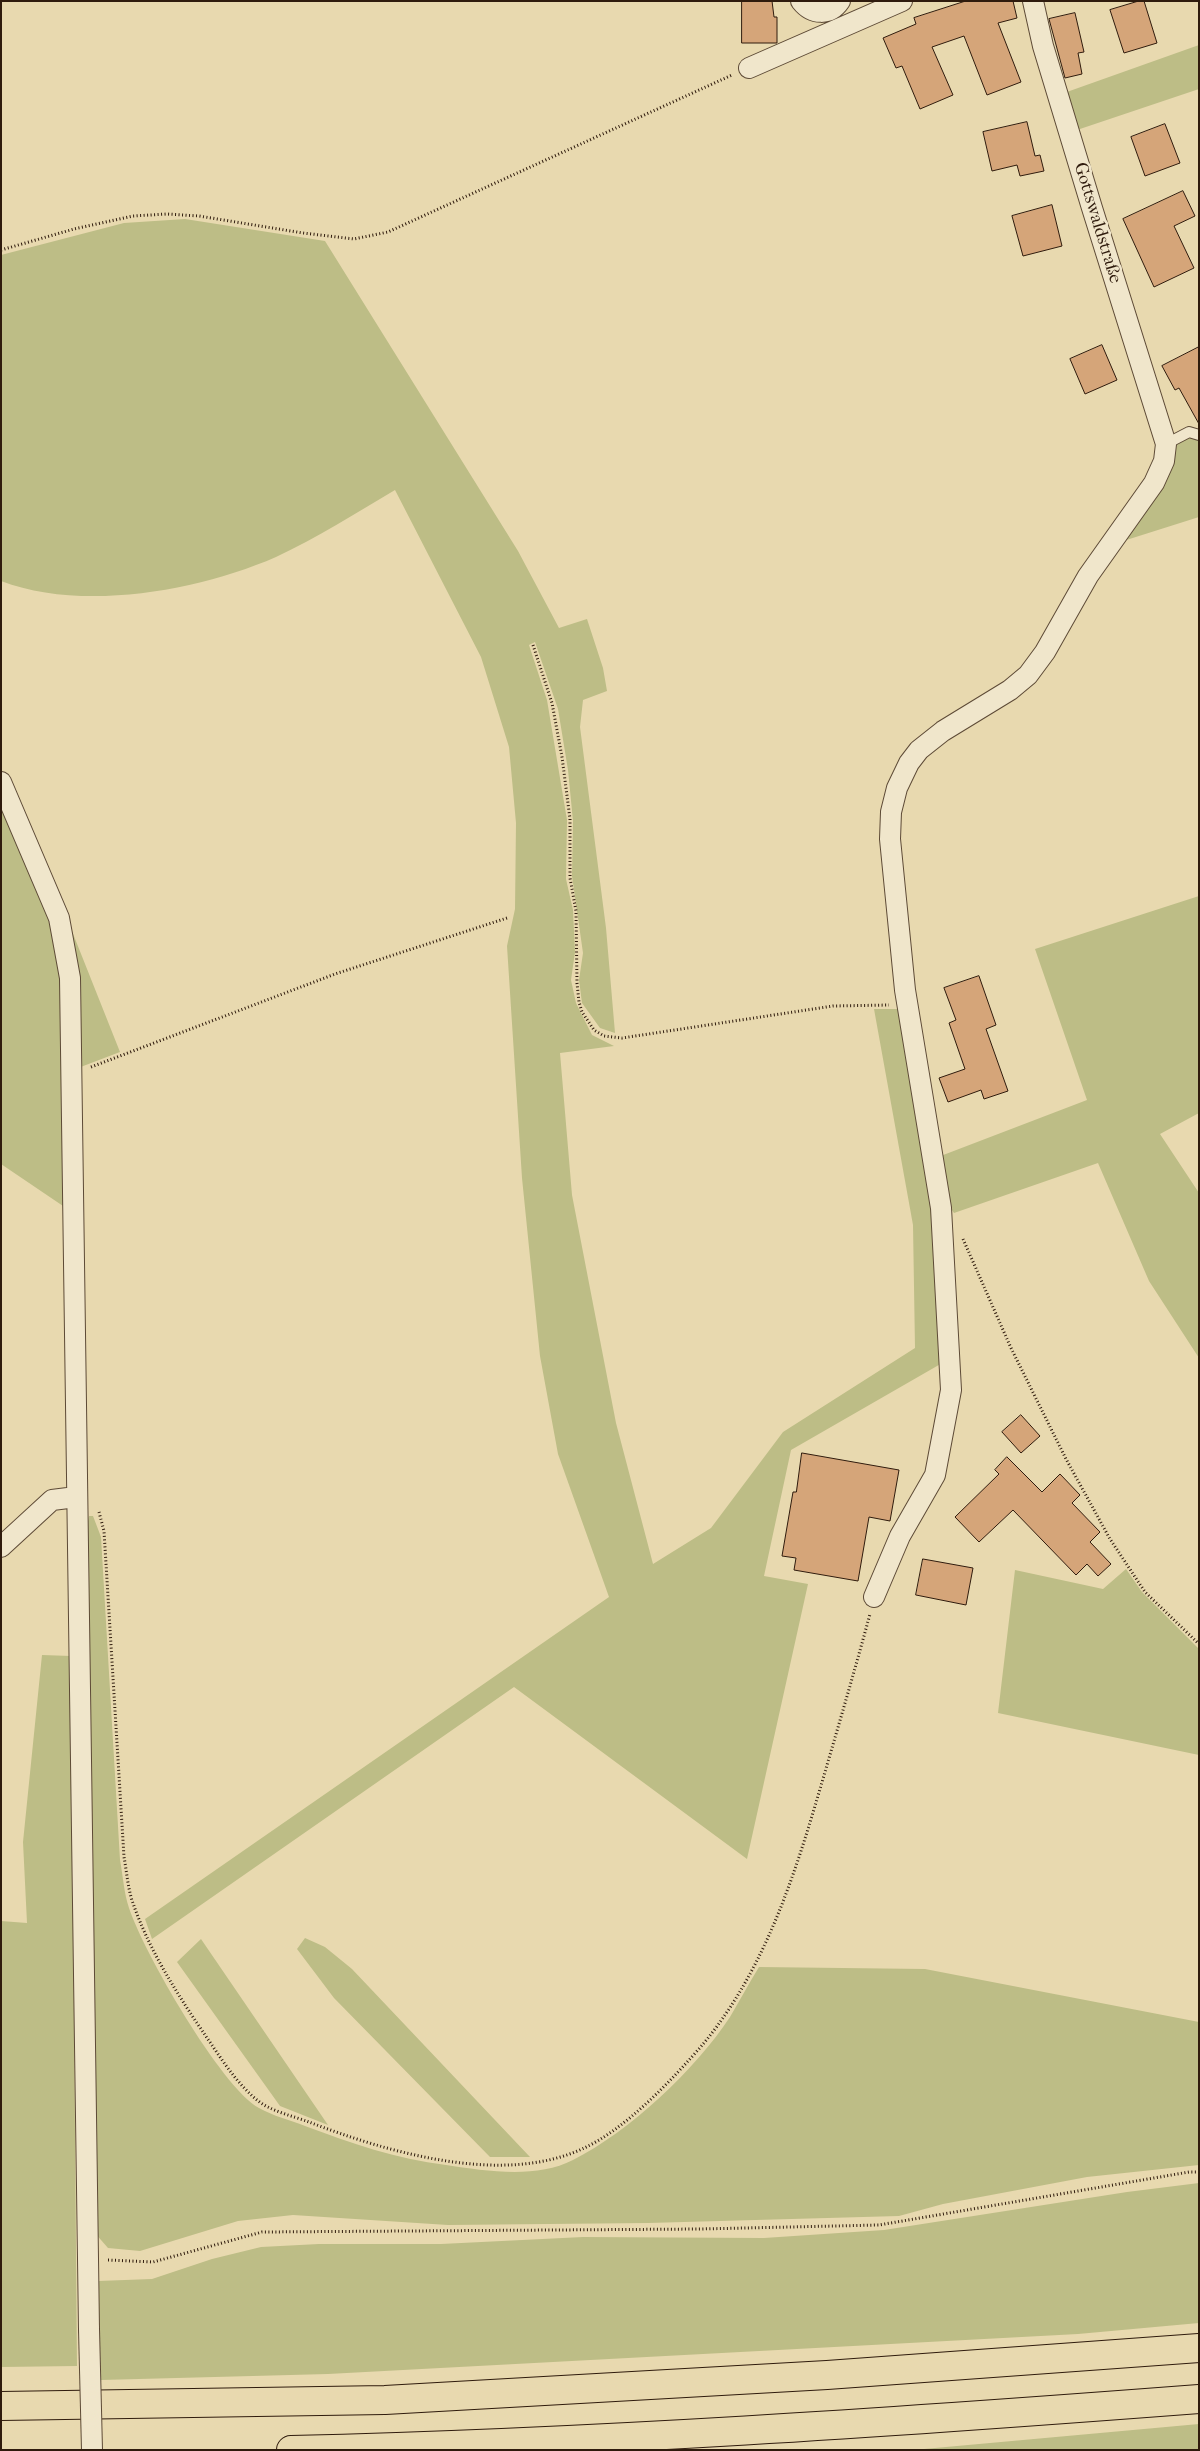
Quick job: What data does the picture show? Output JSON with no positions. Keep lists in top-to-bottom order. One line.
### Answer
{"streets":{"street":["Gottswaldstraße"]}}
